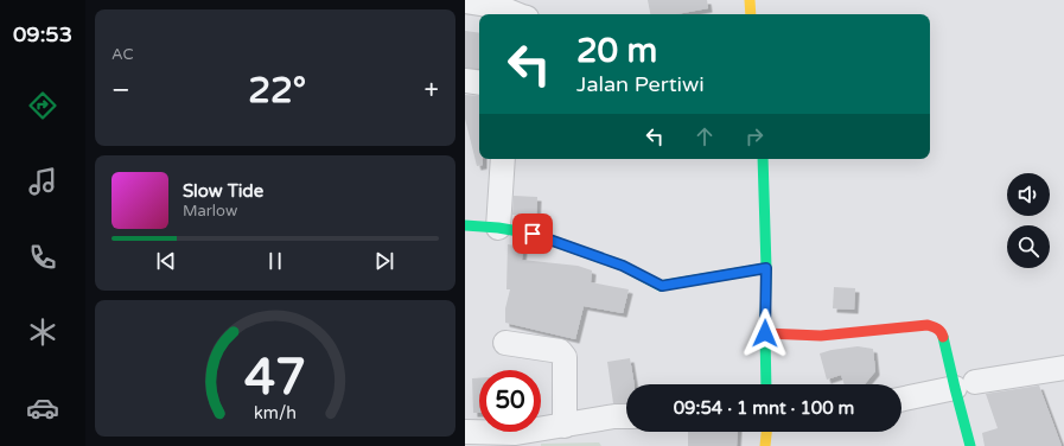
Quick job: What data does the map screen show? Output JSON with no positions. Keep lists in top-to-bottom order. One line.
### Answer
{"page":{"tabs":"09:53","tile":"AC","turn":["20 m","Jalan Pertiwi"],"heat":["−","22°","+"],"song":["Slow Tide","Marlow"],"limit":"50","trip":"09:54 · 1 mnt · 100 m","gauge":["47","km/h"]}}
